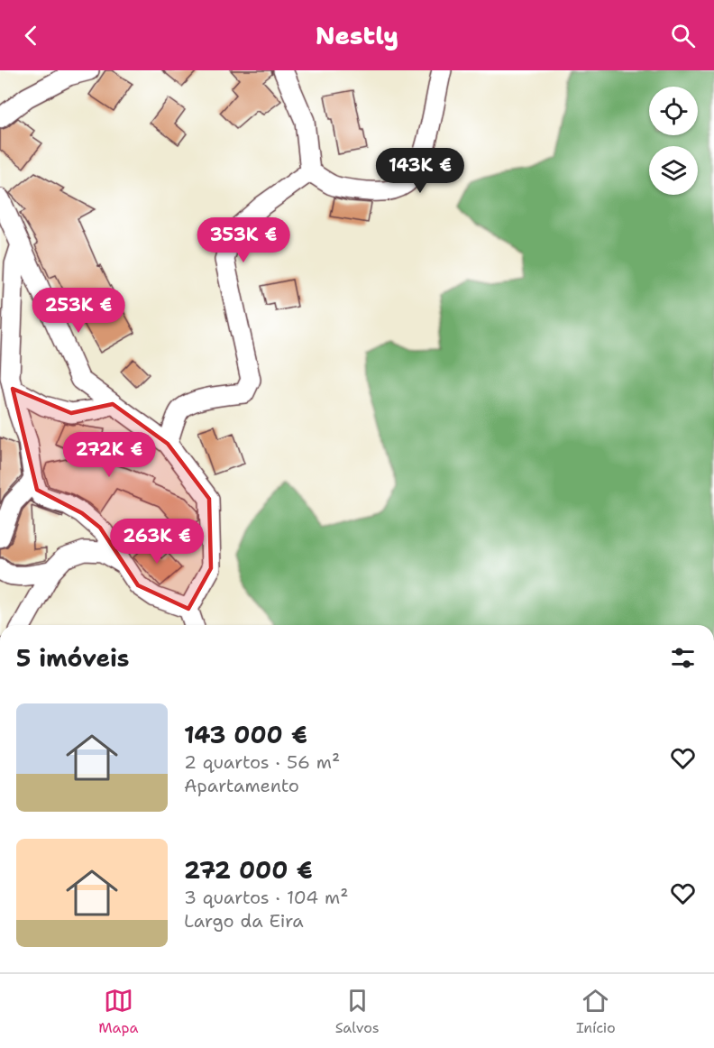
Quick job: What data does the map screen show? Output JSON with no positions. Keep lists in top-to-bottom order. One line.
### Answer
{"page":{"header":"Nestly","price":["143K €","353K €","253K €","272K €","263K €"],"heading":"5 imóveis","list":[{"name":"143 000 €","note":"2 quartos · 56 m² · Apartamento"},{"name":"272 000 €","note":"3 quartos · 104 m² · Largo da Eira"}],"tabs":["Mapa","Salvos","Início"]}}
